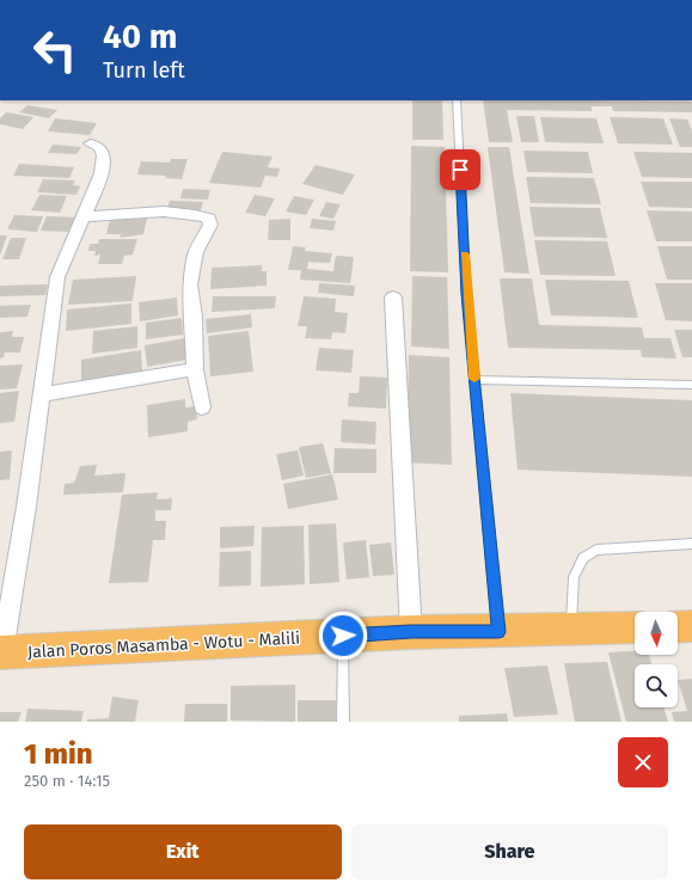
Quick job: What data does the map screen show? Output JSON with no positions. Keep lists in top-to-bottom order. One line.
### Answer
{"streets":{"highway":["Jalan Poros Masamba - Wotu - Malili"]},"north":"bottom","page":{"turn":["40 m","Turn left"],"heading":["1 min","250 m · 14:15"],"buttons":["Exit","Share"]}}
